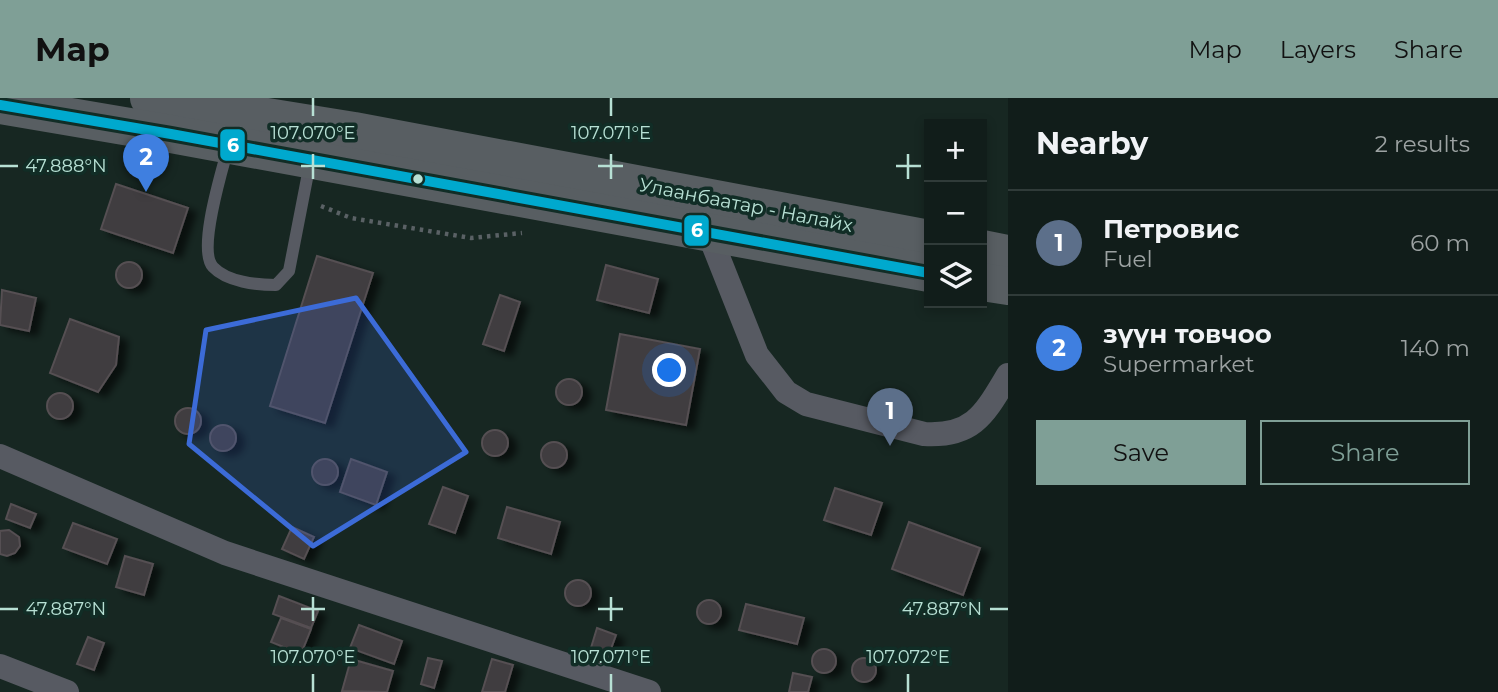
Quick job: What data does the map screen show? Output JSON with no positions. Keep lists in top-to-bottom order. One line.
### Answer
{"streets":{"highway":["Улаанбаатар - Налайх"]},"lines":["transit line 6"],"page":{"header":"Map","nav":["Map","Layers","Share"],"heading":["Nearby","2 results"],"map_buttons":["+","−"],"pins":["2","1"],"list":[{"mark":"1","name":"Петровис","note":"Fuel","value":"60 m"},{"mark":"2","name":"зүүн товчоо","note":"Supermarket","value":"140 m"}],"buttons":["Save","Share"]},"coordinates":["107.070°E","107.071°E","47.888°N","47.887°N","107.072°E"]}
